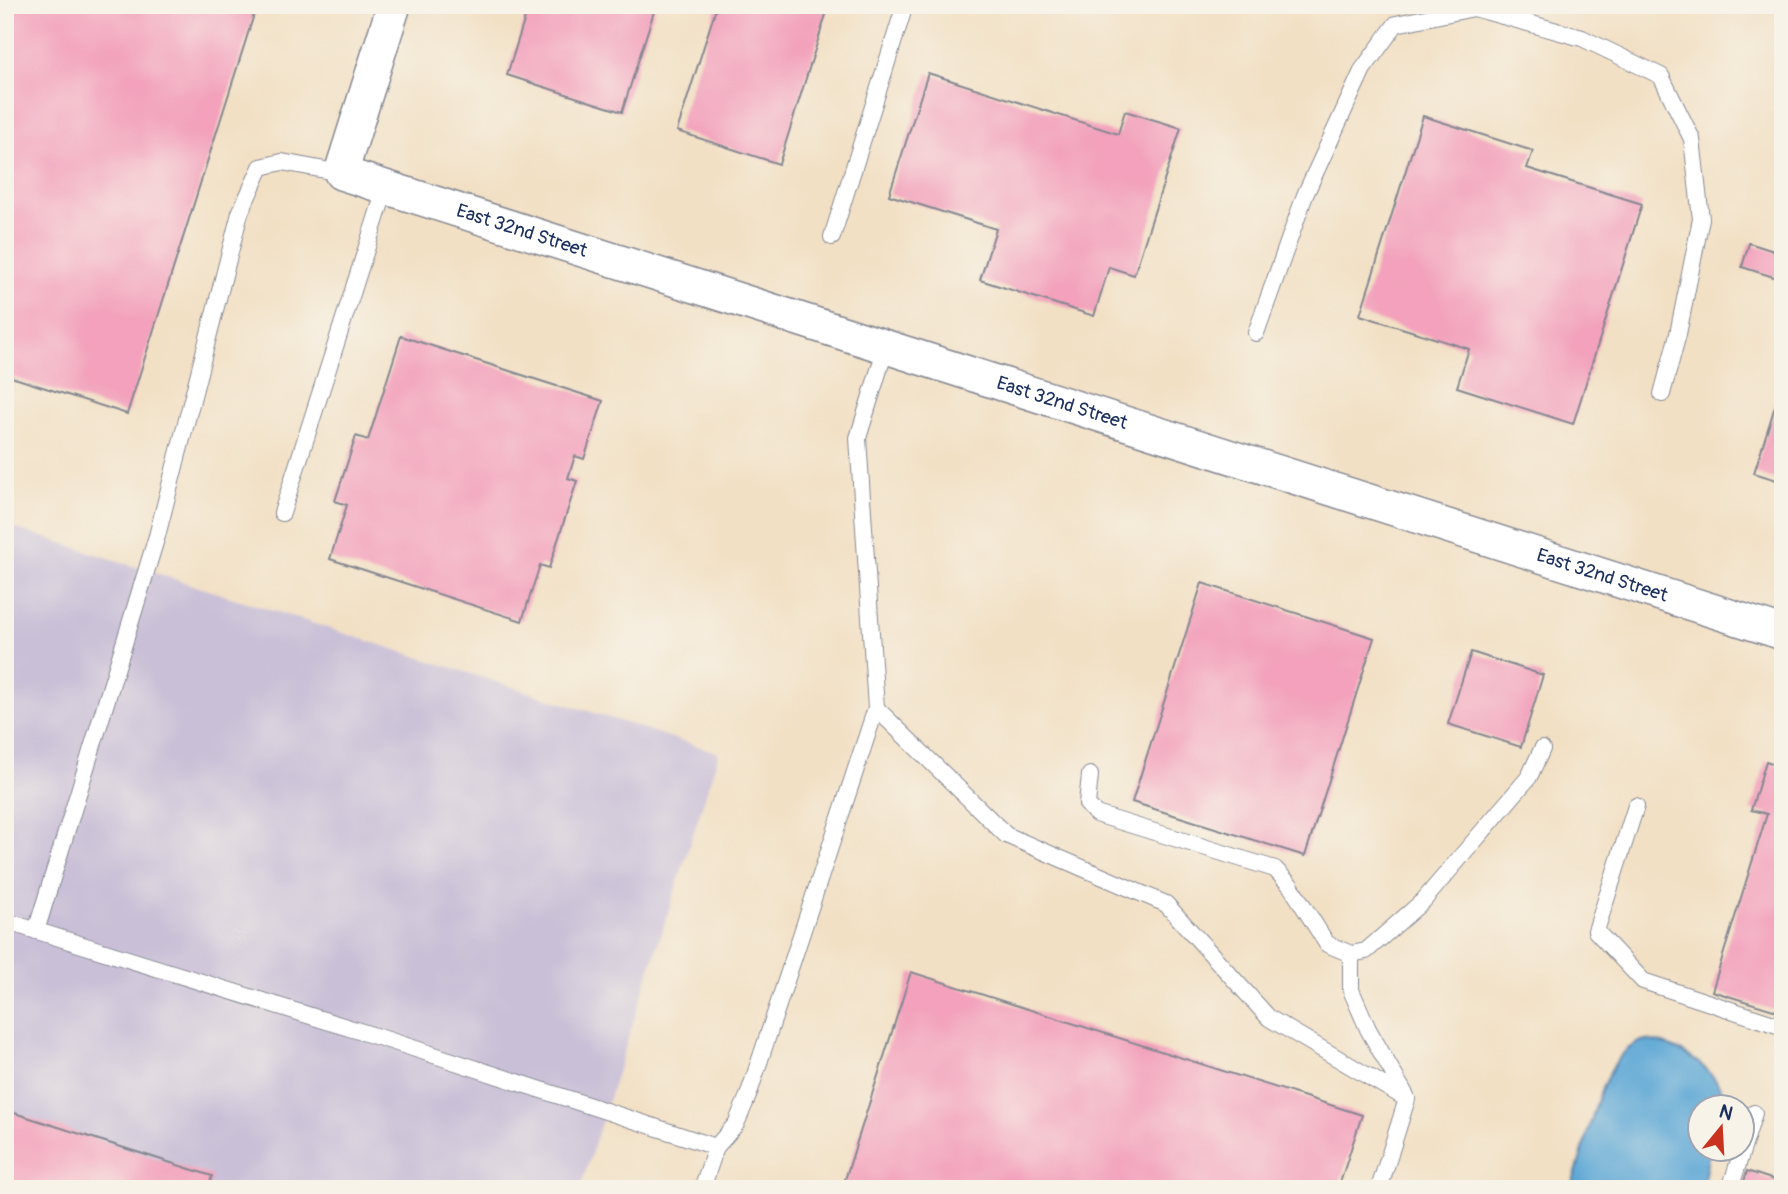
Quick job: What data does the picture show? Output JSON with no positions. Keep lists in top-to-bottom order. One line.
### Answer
{"streets":{"street":["East 32nd Street"]},"north":"top"}
